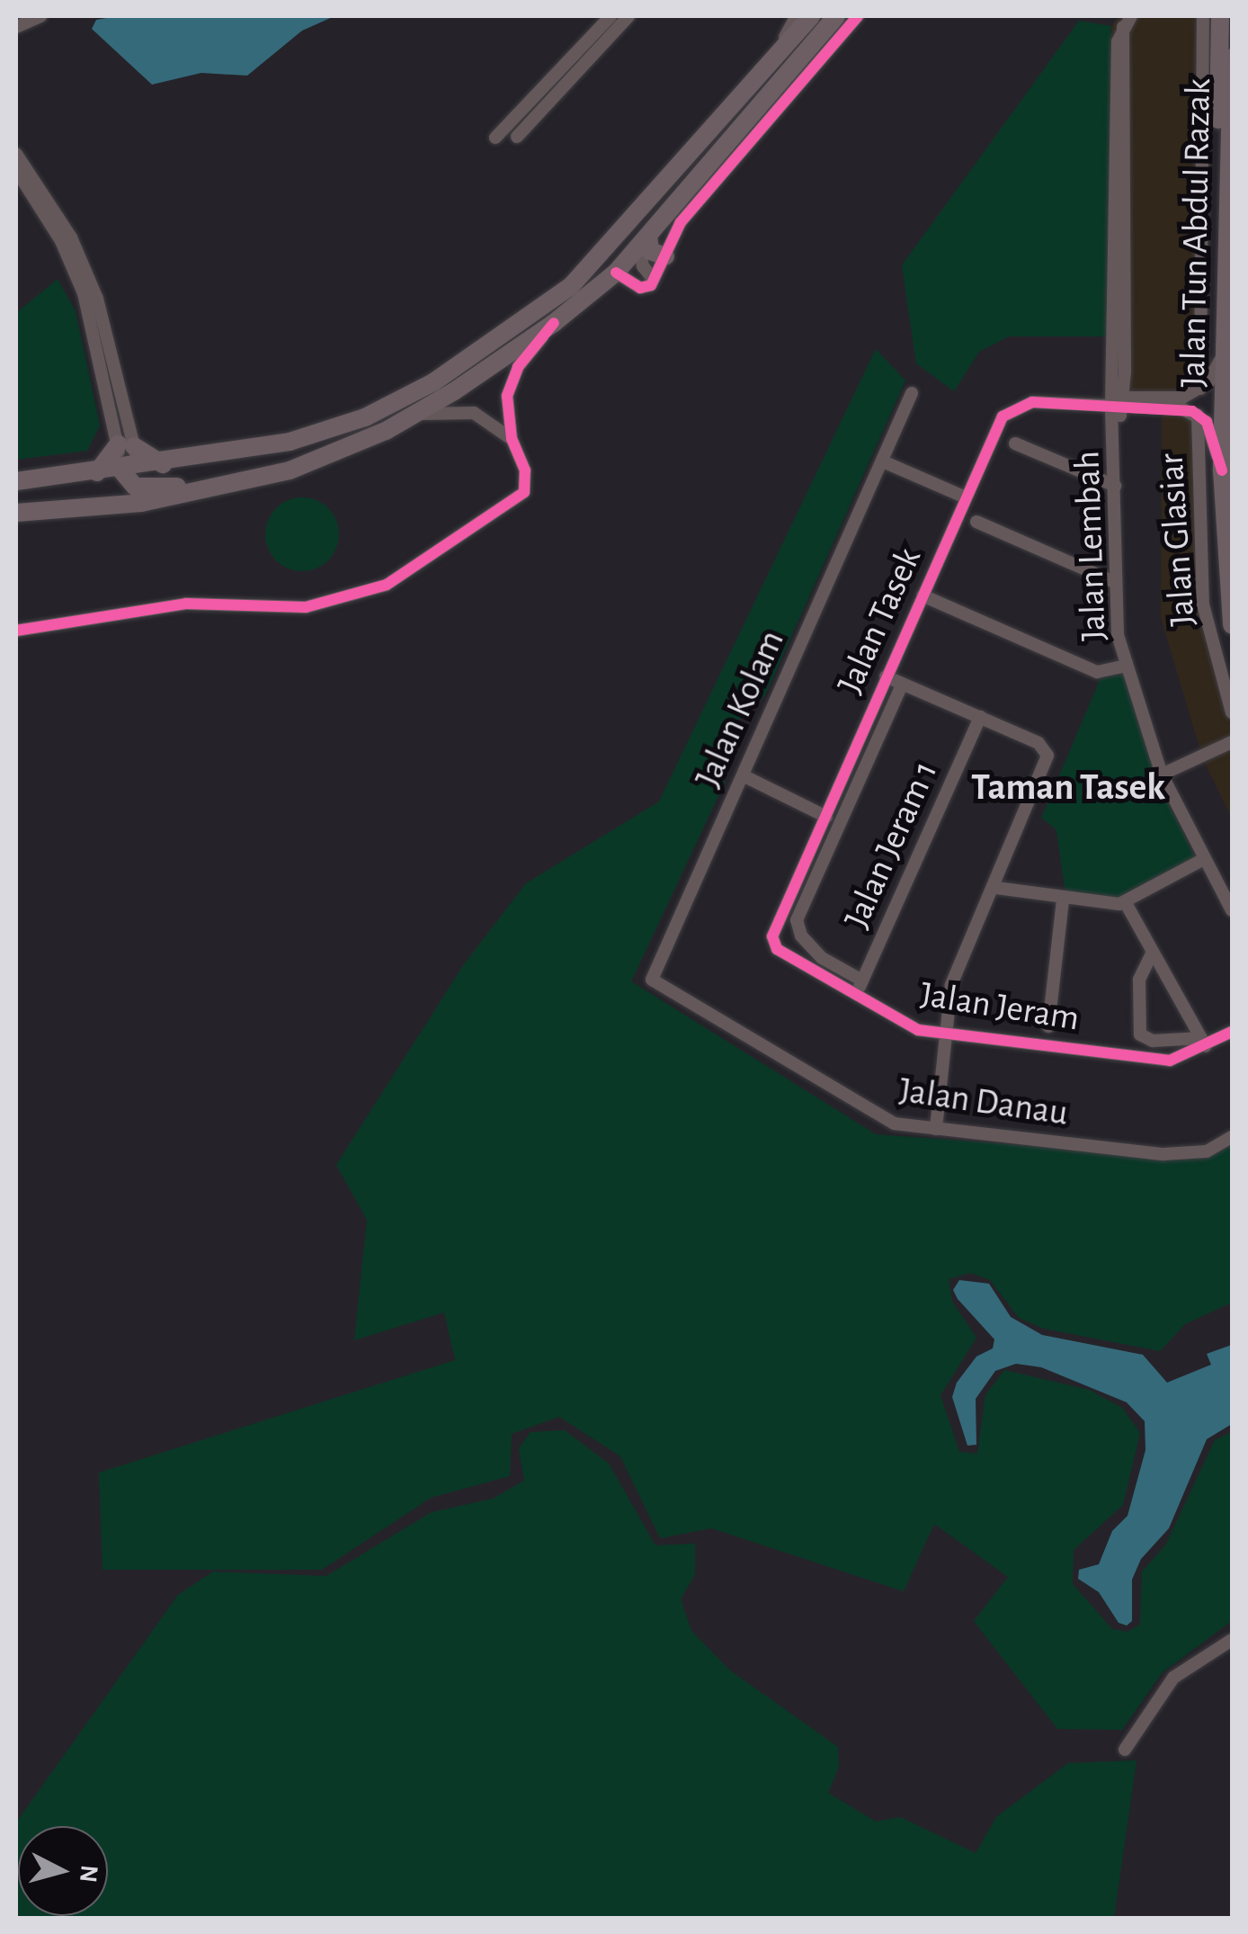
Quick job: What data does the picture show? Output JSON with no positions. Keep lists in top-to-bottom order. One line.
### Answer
{"streets":{"highway":["Jalan Tun Abdul Razak"],"street":["Jalan Glasiar","Jalan Lembah","Jalan Tasek","Jalan Kolam","Jalan Jeram 1","Jalan Jeram","Jalan Danau"]},"crossings":[["Jalan Glasiar","Jalan Tasek"],["Jalan Lembah","Jalan Tasek"],["Jalan Tasek","Jalan Jeram 1"],["Jalan Tasek","Jalan Jeram"],["Jalan Kolam","Jalan Danau"],["Jalan Jeram 1","Jalan Jeram"]],"districts":["Taman Tasek"],"north":"right"}
